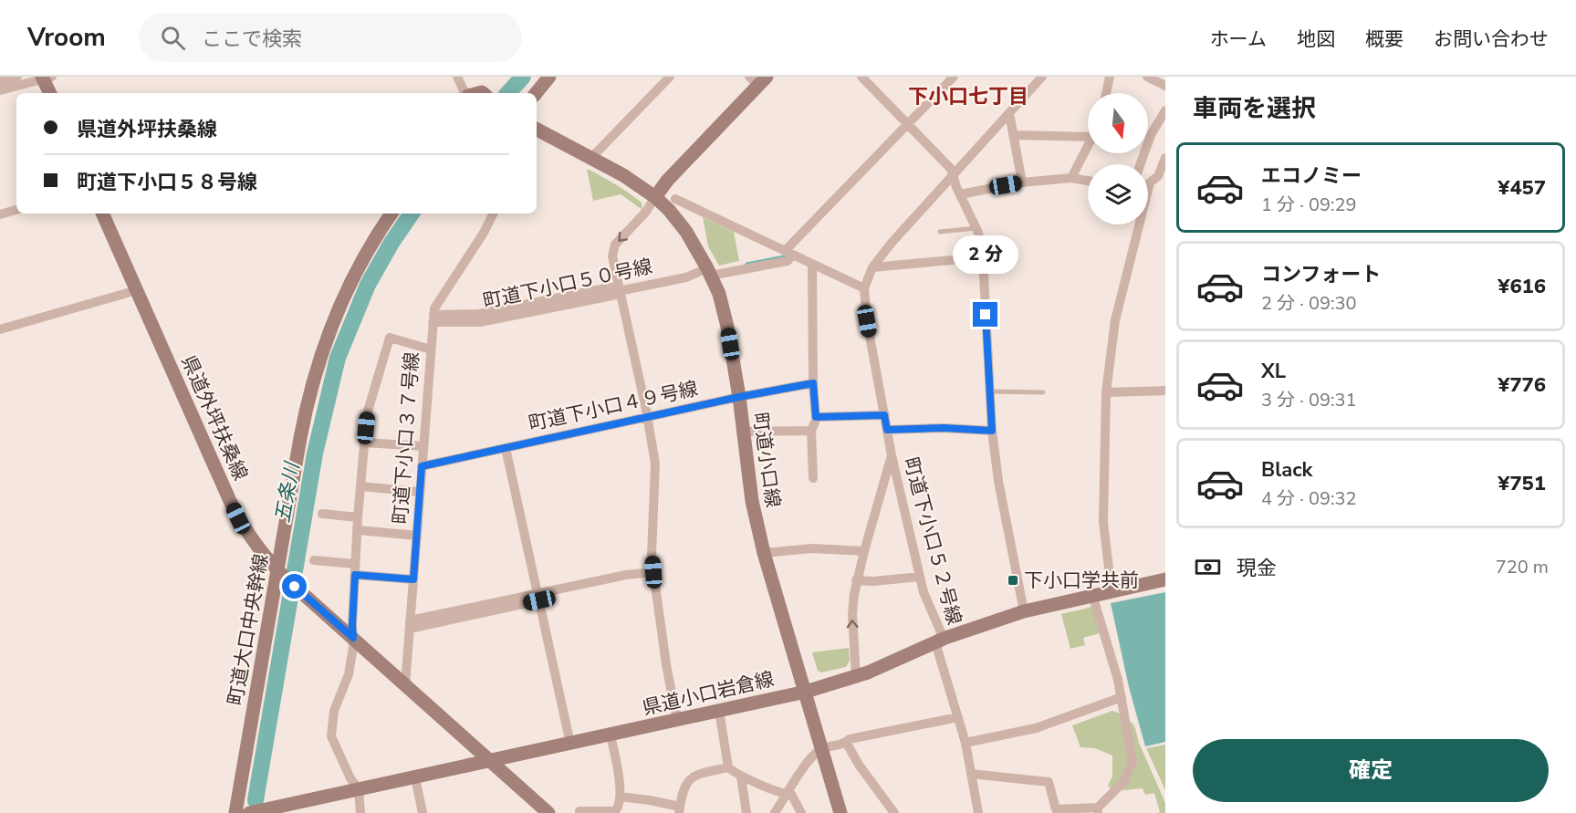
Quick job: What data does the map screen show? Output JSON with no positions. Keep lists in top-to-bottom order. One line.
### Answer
{"streets":{"main road":["県道外坪扶桑線","町道小口線","町道大口中央幹線","県道小口岩倉線"],"street":["町道下小口５０号線","町道下小口４９号線","町道下小口３７号線","町道下小口５２号線"]},"crossings":[["町道下小口５０号線","町道下小口３７号線"],["町道下小口５０号線","町道小口線"],["町道下小口４９号線","町道下小口３７号線"],["町道下小口４９号線","町道小口線"],["県道外坪扶桑線","町道下小口３７号線"],["県道外坪扶桑線","町道大口中央幹線"],["県道外坪扶桑線","県道小口岩倉線"],["町道小口線","県道小口岩倉線"],["町道下小口５２号線","県道小口岩倉線"]],"districts":["下小口七丁目"],"water":["五条川"],"places":{"transit":["下小口学共前"]},"north":"bottom","page":{"header":"Vroom","search":"ここで検索","nav":["ホーム","地図","概要","お問い合わせ"],"heading":"車両を選択","banner":["県道外坪扶桑線","町道下小口５８号線"],"list":[{"name":"エコノミー","note":"1 分 · 09:29","value":"¥457"},{"name":"コンフォート","note":"2 分 · 09:30","value":"¥616"},{"name":"XL","note":"3 分 · 09:31","value":"¥776"},{"name":"Black","note":"4 分 · 09:32","value":"¥751"}],"bubble":"2 分","pay":["現金","720 m"],"buttons":"確定"}}
